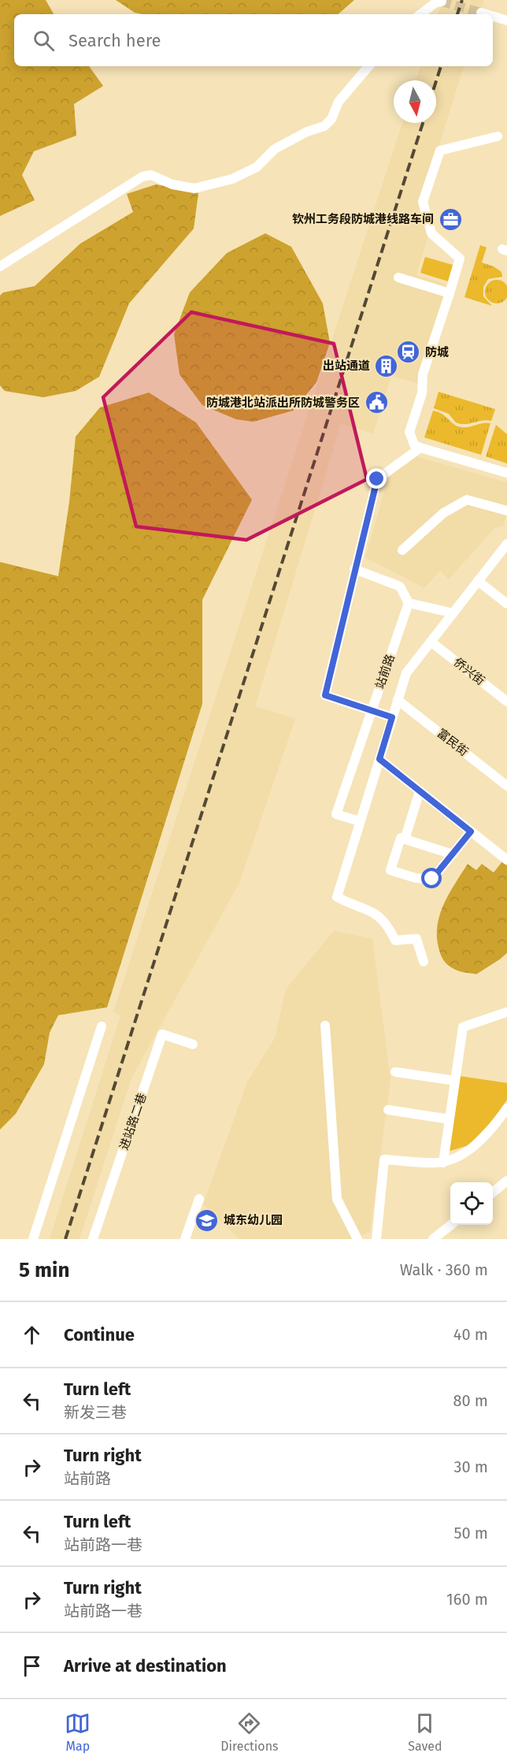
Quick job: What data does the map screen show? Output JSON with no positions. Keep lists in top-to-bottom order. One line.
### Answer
{"streets":{"street":["站前路","侨兴街","富民街","进站路二巷"]},"crossings":[["站前路","侨兴街"],["站前路","富民街"]],"places":{"office":["钦州工务段防城港线路车间"],"station":["防城"],"building":["出站通道"],"public building":["防城港北站派出所防城警务区"],"school or university":["城东幼儿园"]},"north":"bottom","page":{"search":"Search here","heading":["5 min","Walk · 360 m"],"list":[["Continue","40 m"],["Turn left","新发三巷","80 m"],["Turn right","站前路","30 m"],["Turn left","站前路一巷","50 m"],["Turn right","站前路一巷","160 m"],"Arrive at destination"],"nav":["Map","Directions","Saved"]}}
